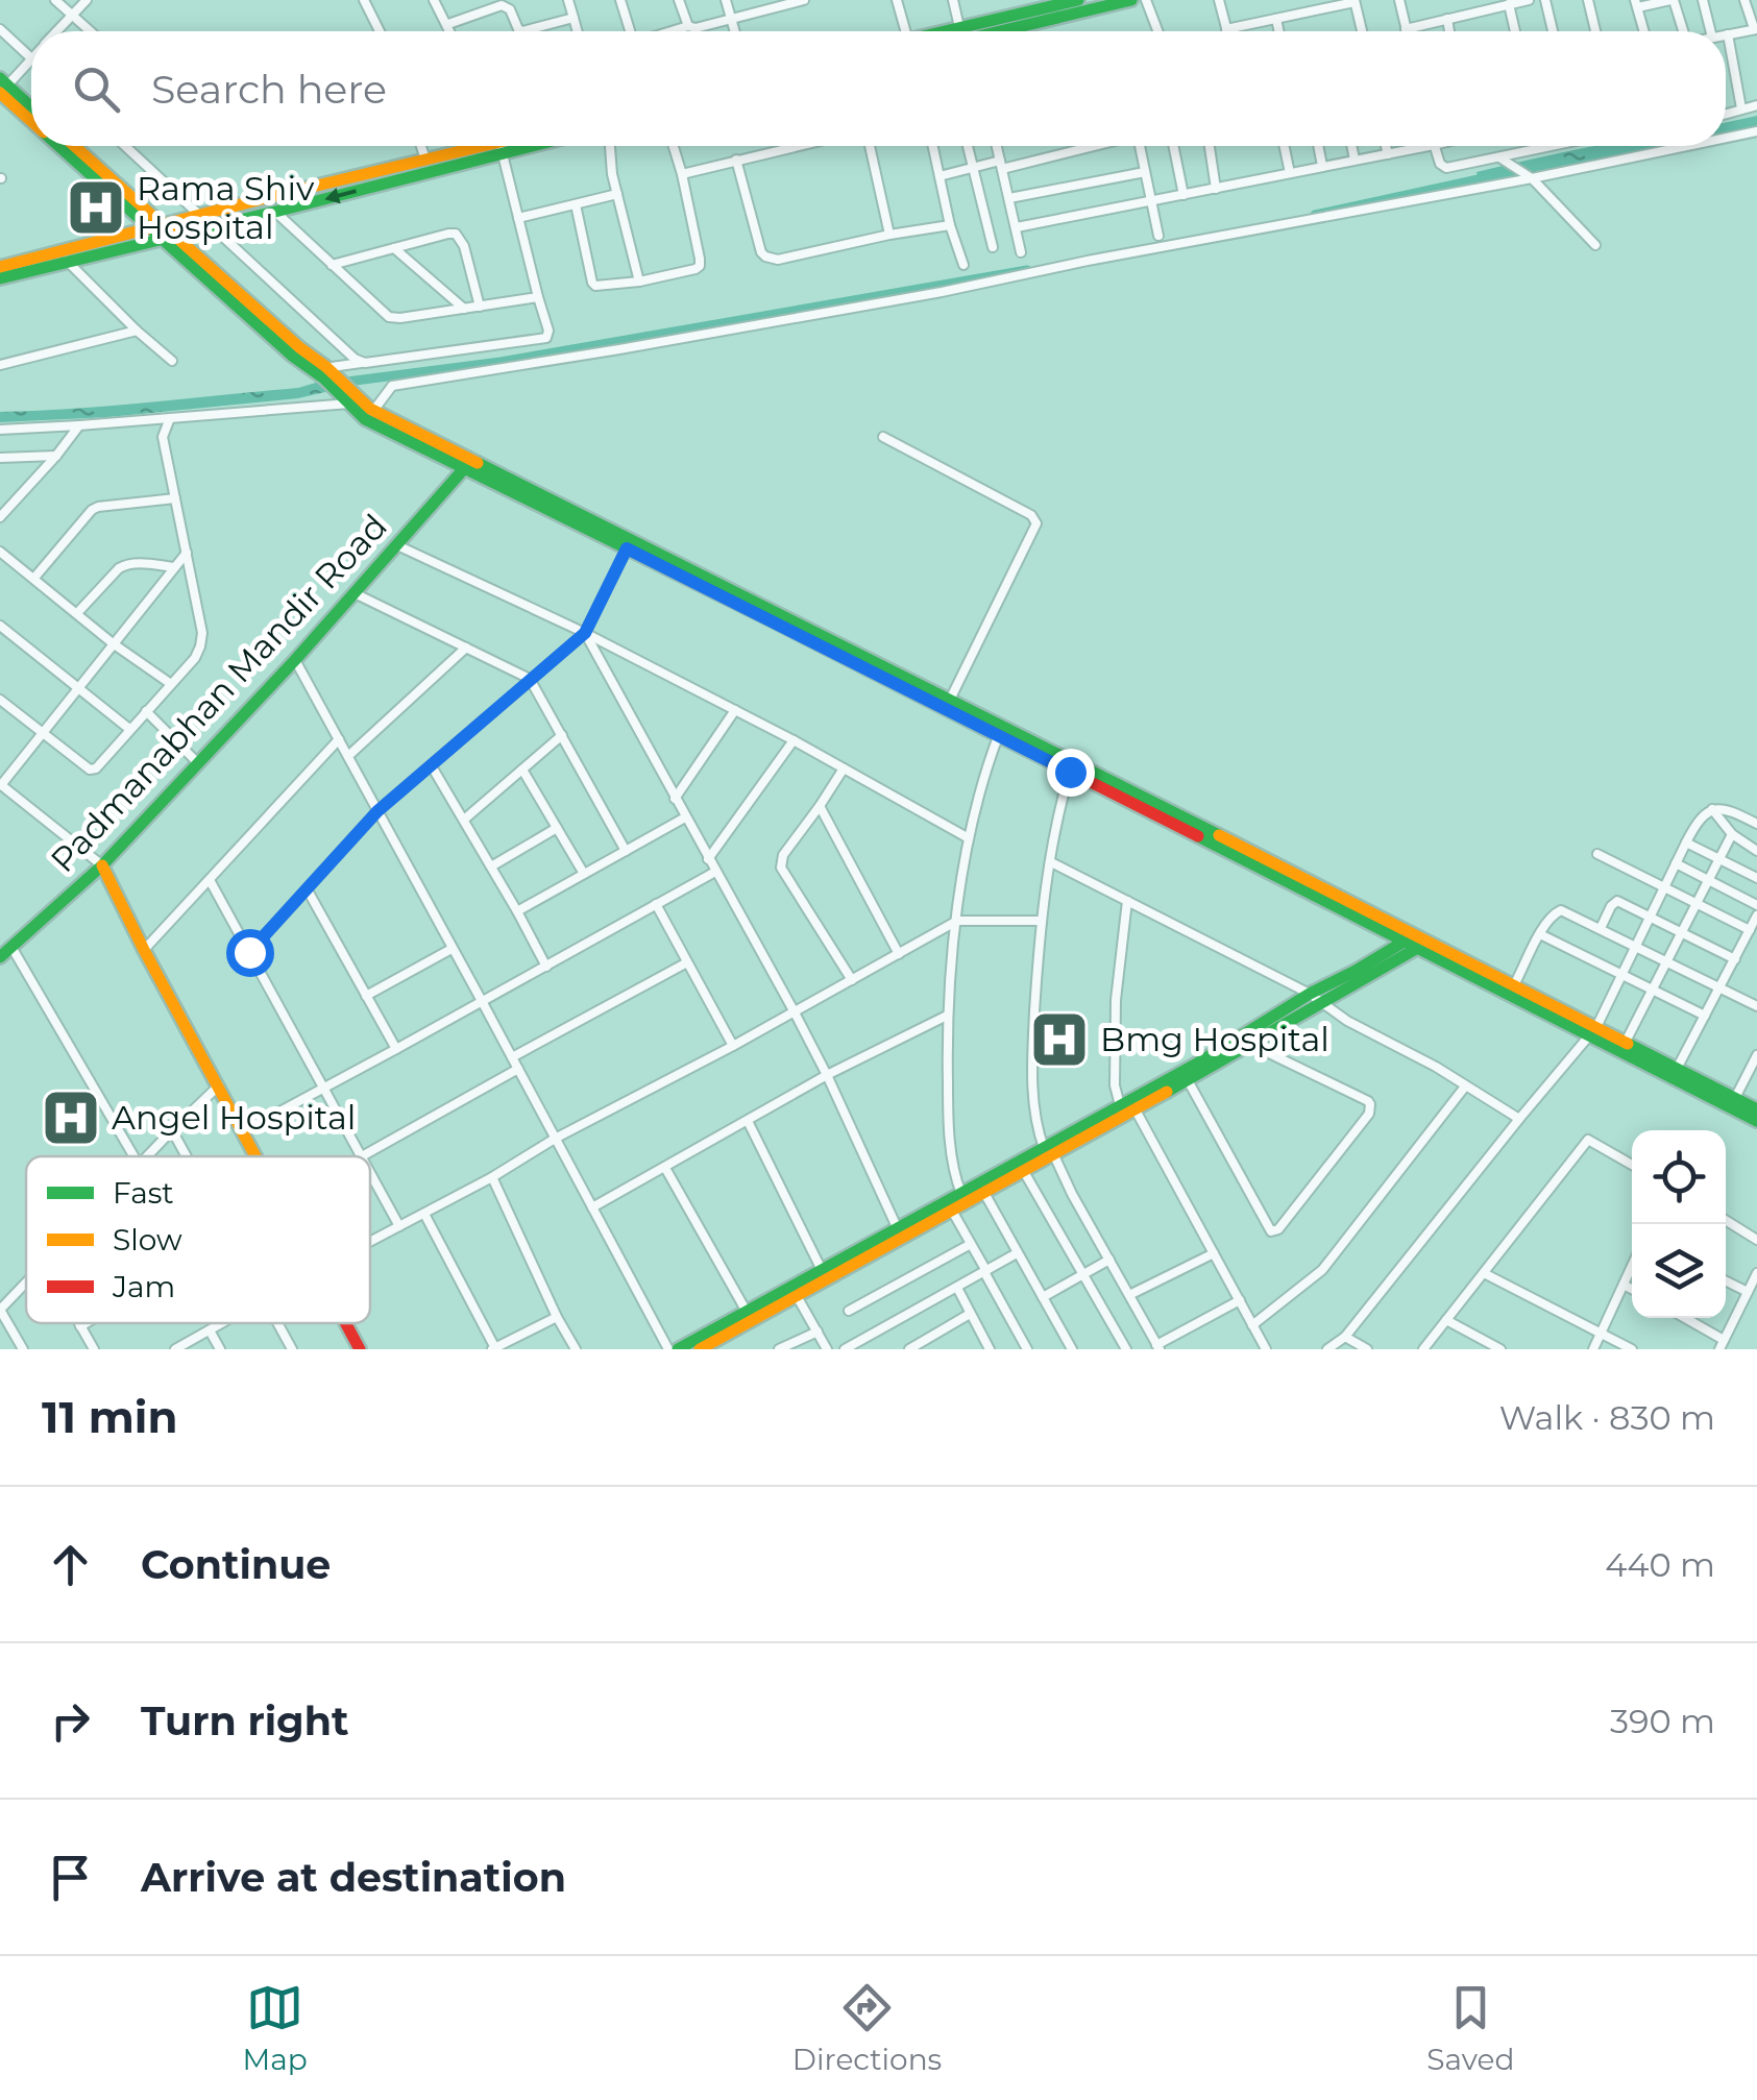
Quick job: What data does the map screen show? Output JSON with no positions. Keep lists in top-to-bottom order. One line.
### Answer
{"streets":{"street":["Padmanabhan Mandir Road"]},"places":{"hospital":["Rama Shiv Hospital","Bmg Hospital","Angel Hospital"]},"legend":["Fast","Slow","Jam"],"page":{"search":"Search here","heading":["11 min","Walk · 830 m"],"list":[["Continue","440 m"],["Turn right","390 m"],"Arrive at destination"],"nav":["Map","Directions","Saved"]}}
